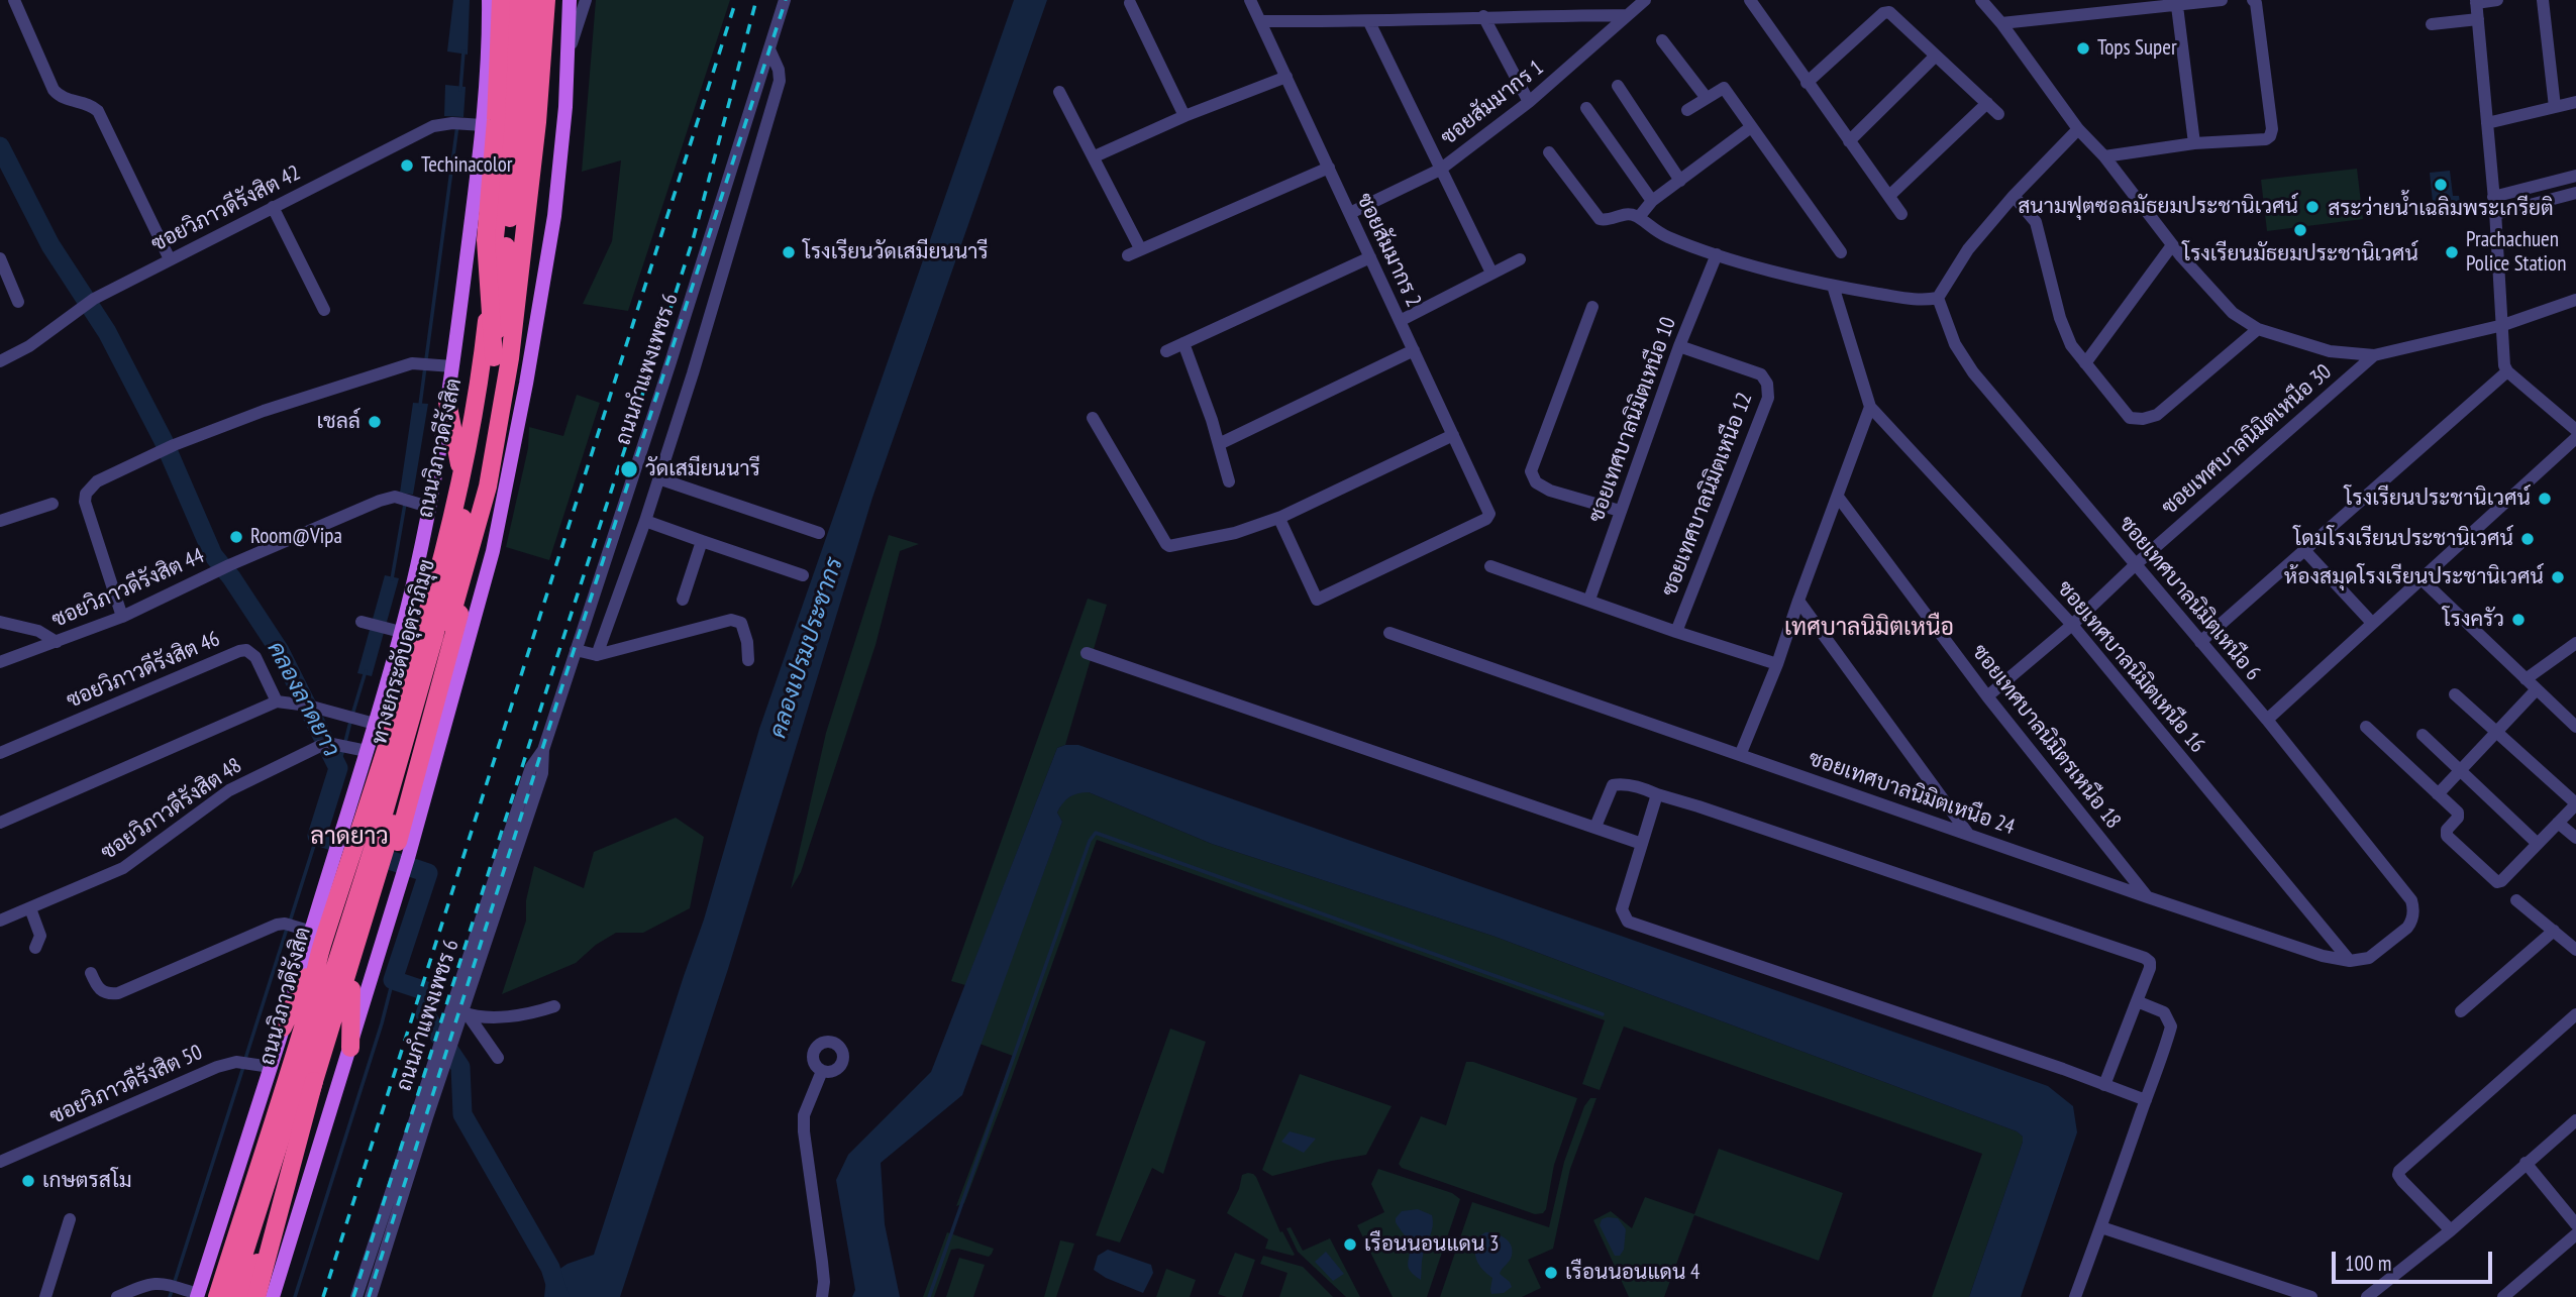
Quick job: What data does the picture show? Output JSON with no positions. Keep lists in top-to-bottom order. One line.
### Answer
{"streets":{"highway":["ถนนวิภาวดีรังสิต","ทางยกระดับอุตราภิมุข"],"street":["ซอยสัมมากร 1","ซอยวิภาวดีรังสิต 42","ซอยสัมมากร 2","ถนนกำแพงเพชร 6","ซอยเทศบาลนิมิตเหนือ 10","ซอยเทศบาลนิมิตเหนือ 30","ซอยเทศบาลนิมิตเหนือ 12","ซอยวิภาวดีรังสิต 44","ซอยเทศบาลนิมิตเหนือ 6","ซอยเทศบาลนิมิตเหนือ 16","ซอยวิภาวดีรังสิต 46","ซอยเทศบาลนิมิตรเหนือ 18","ซอยเทศบาลนิมิตเหนือ 24","ซอยวิภาวดีรังสิต 48","ซอยวิภาวดีรังสิต 50"]},"crossings":[["ซอยสัมมากร 1","ซอยสัมมากร 2"],["ซอยวิภาวดีรังสิต 42","ถนนวิภาวดีรังสิต"],["ซอยเทศบาลนิมิตเหนือ 10","ซอยเทศบาลนิมิตเหนือ 12"],["ซอยเทศบาลนิมิตเหนือ 30","ซอยเทศบาลนิมิตเหนือ 6"],["ซอยเทศบาลนิมิตเหนือ 30","ซอยเทศบาลนิมิตเหนือ 16"],["ซอยเทศบาลนิมิตเหนือ 30","ซอยเทศบาลนิมิตรเหนือ 18"],["ถนนวิภาวดีรังสิต","ซอยวิภาวดีรังสิต 44"],["ถนนวิภาวดีรังสิต","ซอยวิภาวดีรังสิต 48"],["ถนนวิภาวดีรังสิต","ซอยวิภาวดีรังสิต 50"],["ซอยเทศบาลนิมิตเหนือ 6","ซอยเทศบาลนิมิตเหนือ 16"],["ซอยเทศบาลนิมิตเหนือ 6","ซอยเทศบาลนิมิตเหนือ 24"],["ซอยเทศบาลนิมิตเหนือ 16","ซอยเทศบาลนิมิตเหนือ 24"],["ซอยเทศบาลนิมิตรเหนือ 18","ซอยเทศบาลนิมิตเหนือ 24"]],"districts":["เทศบาลนิมิตเหนือ","ลาดยาว"],"water":["คลองเปรมประชากร","คลองลาดยาว"],"places":["Tops Super","Techinacolor","สระว่ายนํ้าเฉลิมพระเกรียติ","สนามฟุตซอลมัธยมประชานิเวศน์","โรงเรียนมัธยมประชานิเวศน์","โรงเรียนวัดเสมียนนารี","Prachachuen Police Station","เชลล์","วัดเสมียนนารี","โรงเรียนประชานิเวศน์","Room@Vipa","โดมโรงเรียนประชานิเวศน์","ห้องสมุดโรงเรียนประชานิเวศน์","โรงครัว","เกษตรสโม","เรือนนอนแดน 3","เรือนนอนแดน 4"],"scale_bar":"100 m"}
